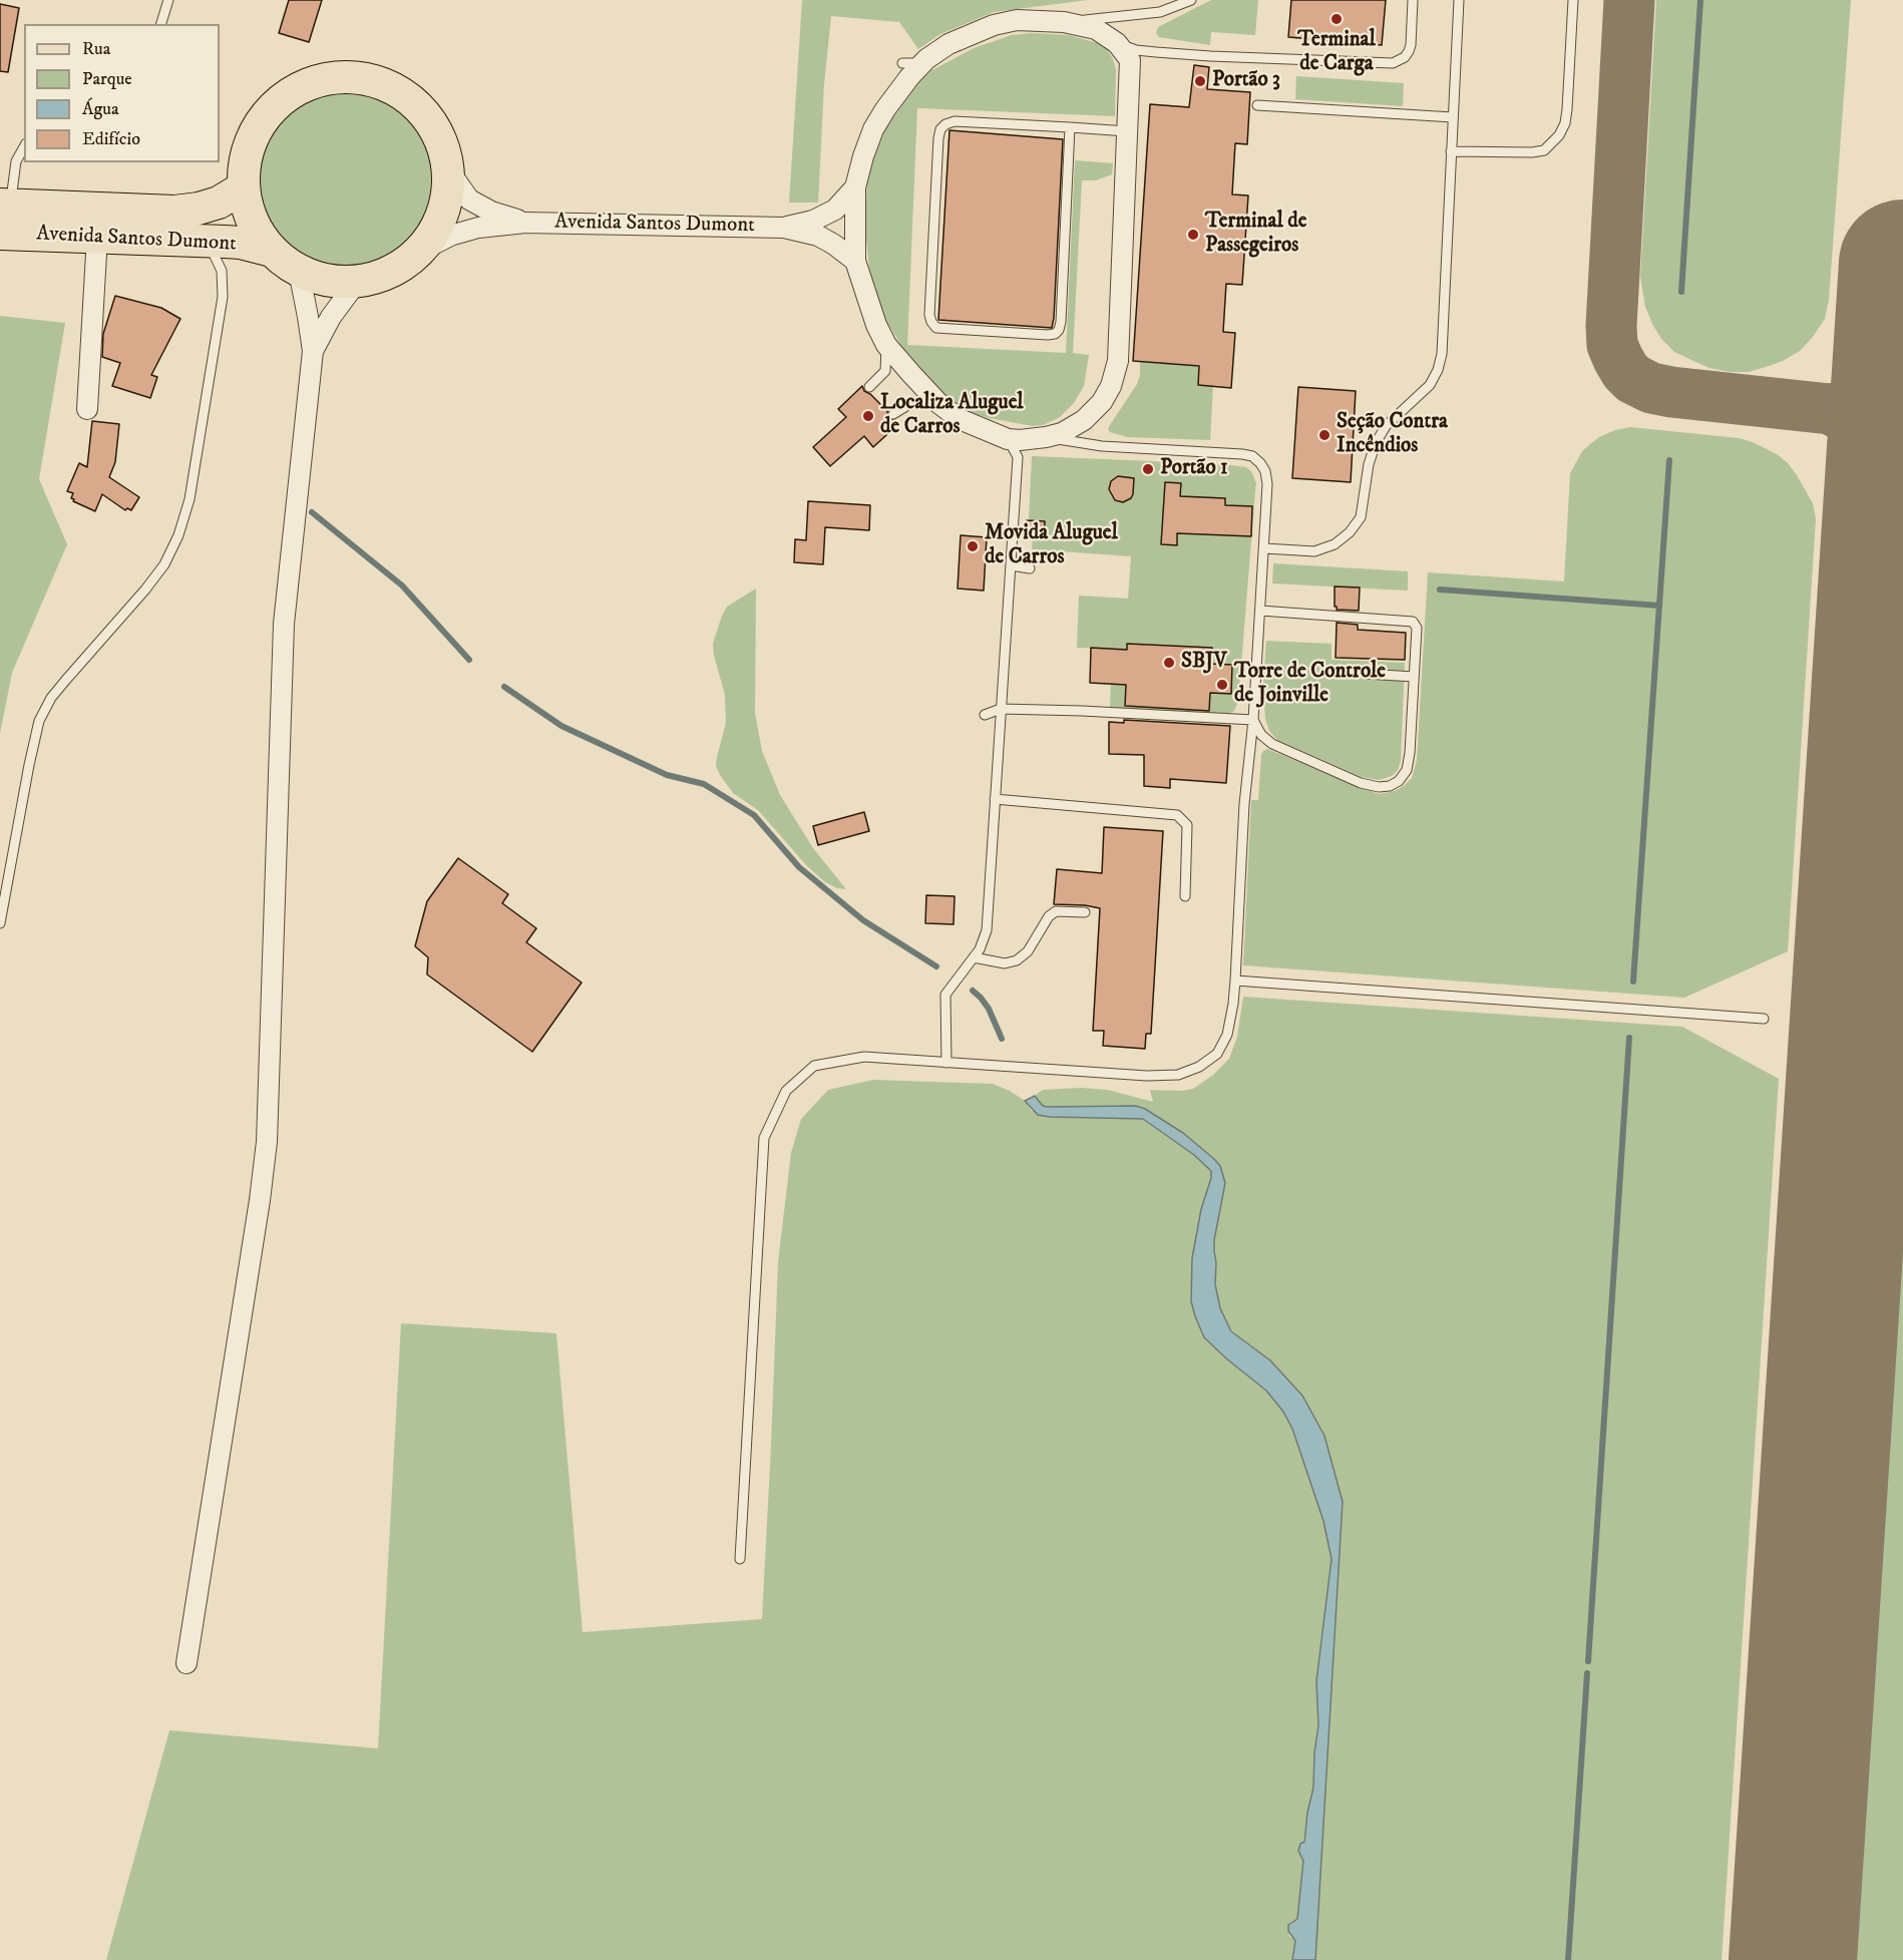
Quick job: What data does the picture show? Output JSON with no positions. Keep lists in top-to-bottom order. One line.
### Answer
{"streets":{"main road":["Avenida Santos Dumont"]},"places":["Terminal de Carga","Portão 3","Terminal de Passegeiros","Localiza Aluguel de Carros","Seção Contra Incêndios","Portão 1","Movida Aluguel de Carros","SBJV","Torre de Controle de Joinville"],"legend":["Rua","Parque","Água","Edifício"]}
